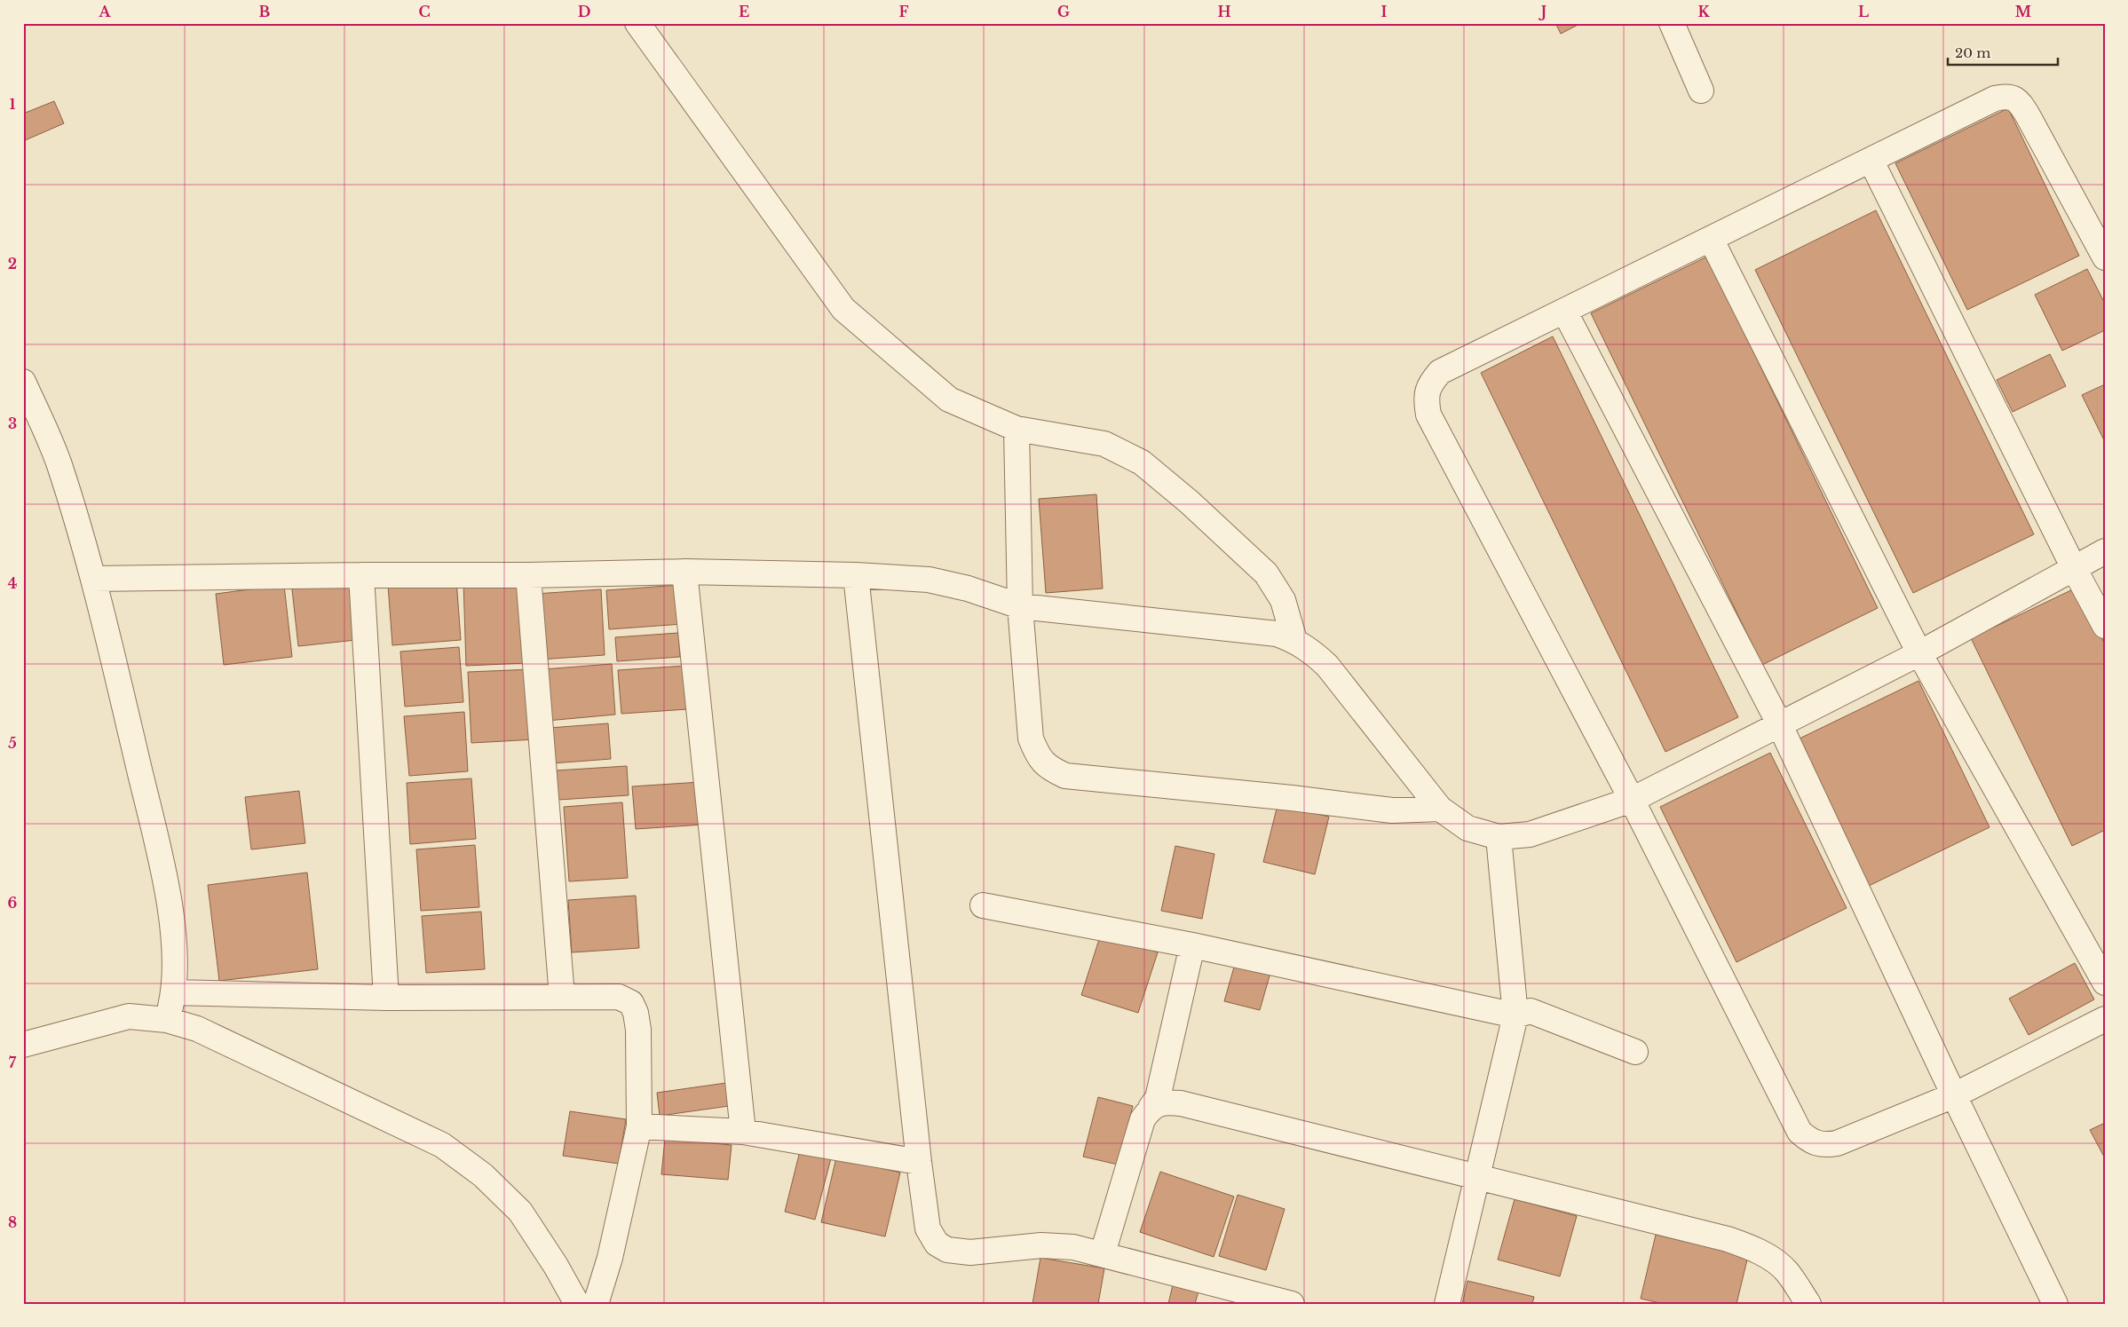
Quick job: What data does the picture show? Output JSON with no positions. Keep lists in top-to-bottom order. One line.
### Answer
{"scale_bar":"20 m","grid":{"columns":["A","B","C","D","E","F","G","H","I","J","K","L","M"],"rows":["1","2","3","4","5","6","7","8"]}}
